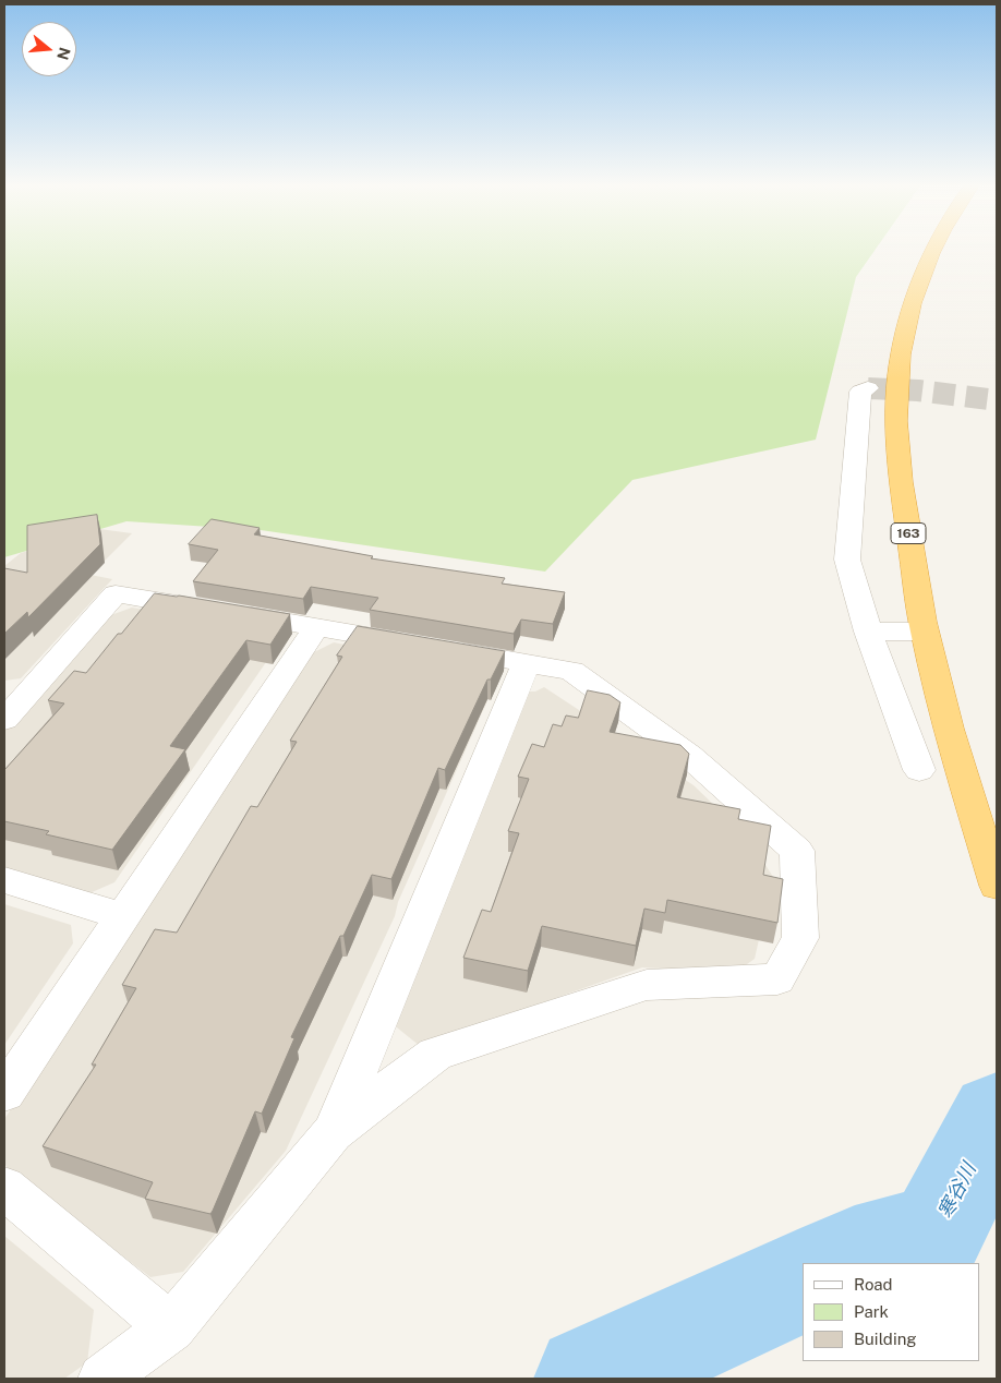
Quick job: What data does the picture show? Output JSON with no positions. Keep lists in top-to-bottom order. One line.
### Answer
{"streets":{"highway":["163"]},"water":["寒谷川"],"legend":["Road","Park","Building"],"north":"right"}
